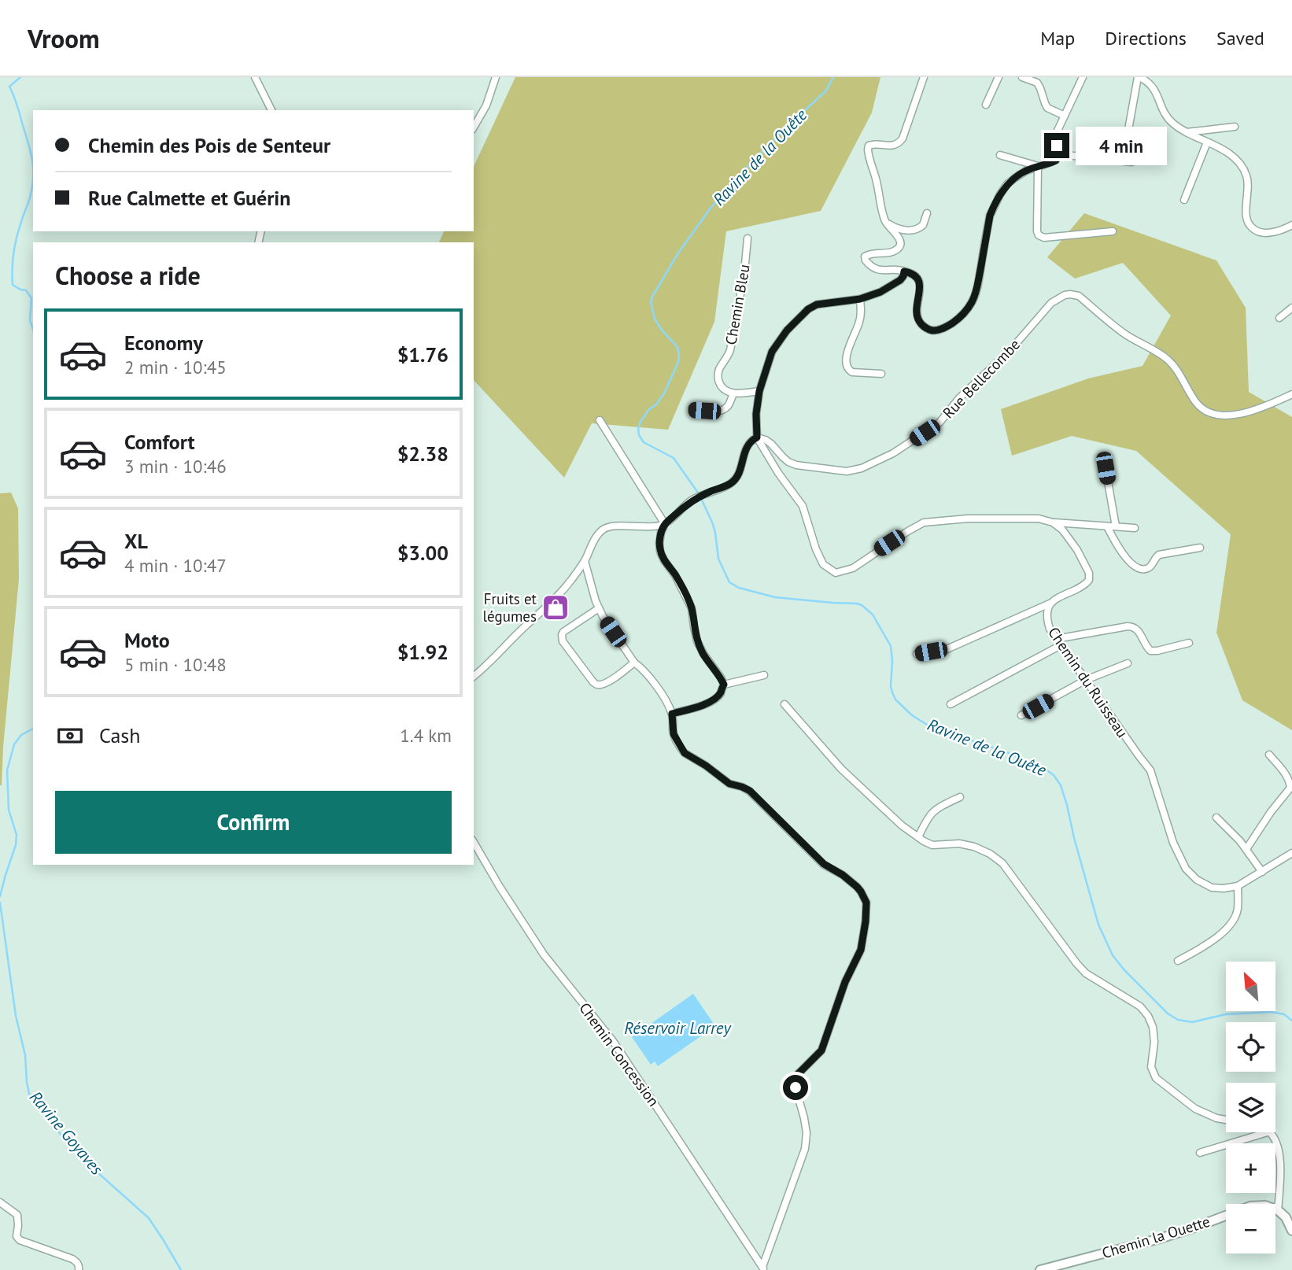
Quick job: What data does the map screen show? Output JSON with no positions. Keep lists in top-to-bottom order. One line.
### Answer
{"streets":{"street":["Chemin Bleu","Rue Bellecombe","Chemin du Ruisseau","Chemin Concession","Chemin la Ouette"]},"water":["Ravine de la Ouête","Réservoir Larrey","Ravine Goyaves"],"places":{"shop":["Fruits et légumes"]},"north":"top left","page":{"header":"Vroom","nav":["Map","Directions","Saved"],"banner":["Chemin des Pois de Senteur","Rue Calmette et Guérin"],"bubble":"4 min","heading":"Choose a ride","list":[{"name":"Economy","note":"2 min · 10:45","value":"$1.76"},{"name":"Comfort","note":"3 min · 10:46","value":"$2.38"},{"name":"XL","note":"4 min · 10:47","value":"$3.00"},{"name":"Moto","note":"5 min · 10:48","value":"$1.92"}],"pay":["Cash","1.4 km"],"buttons":"Confirm","map_buttons":["+","−"]}}
